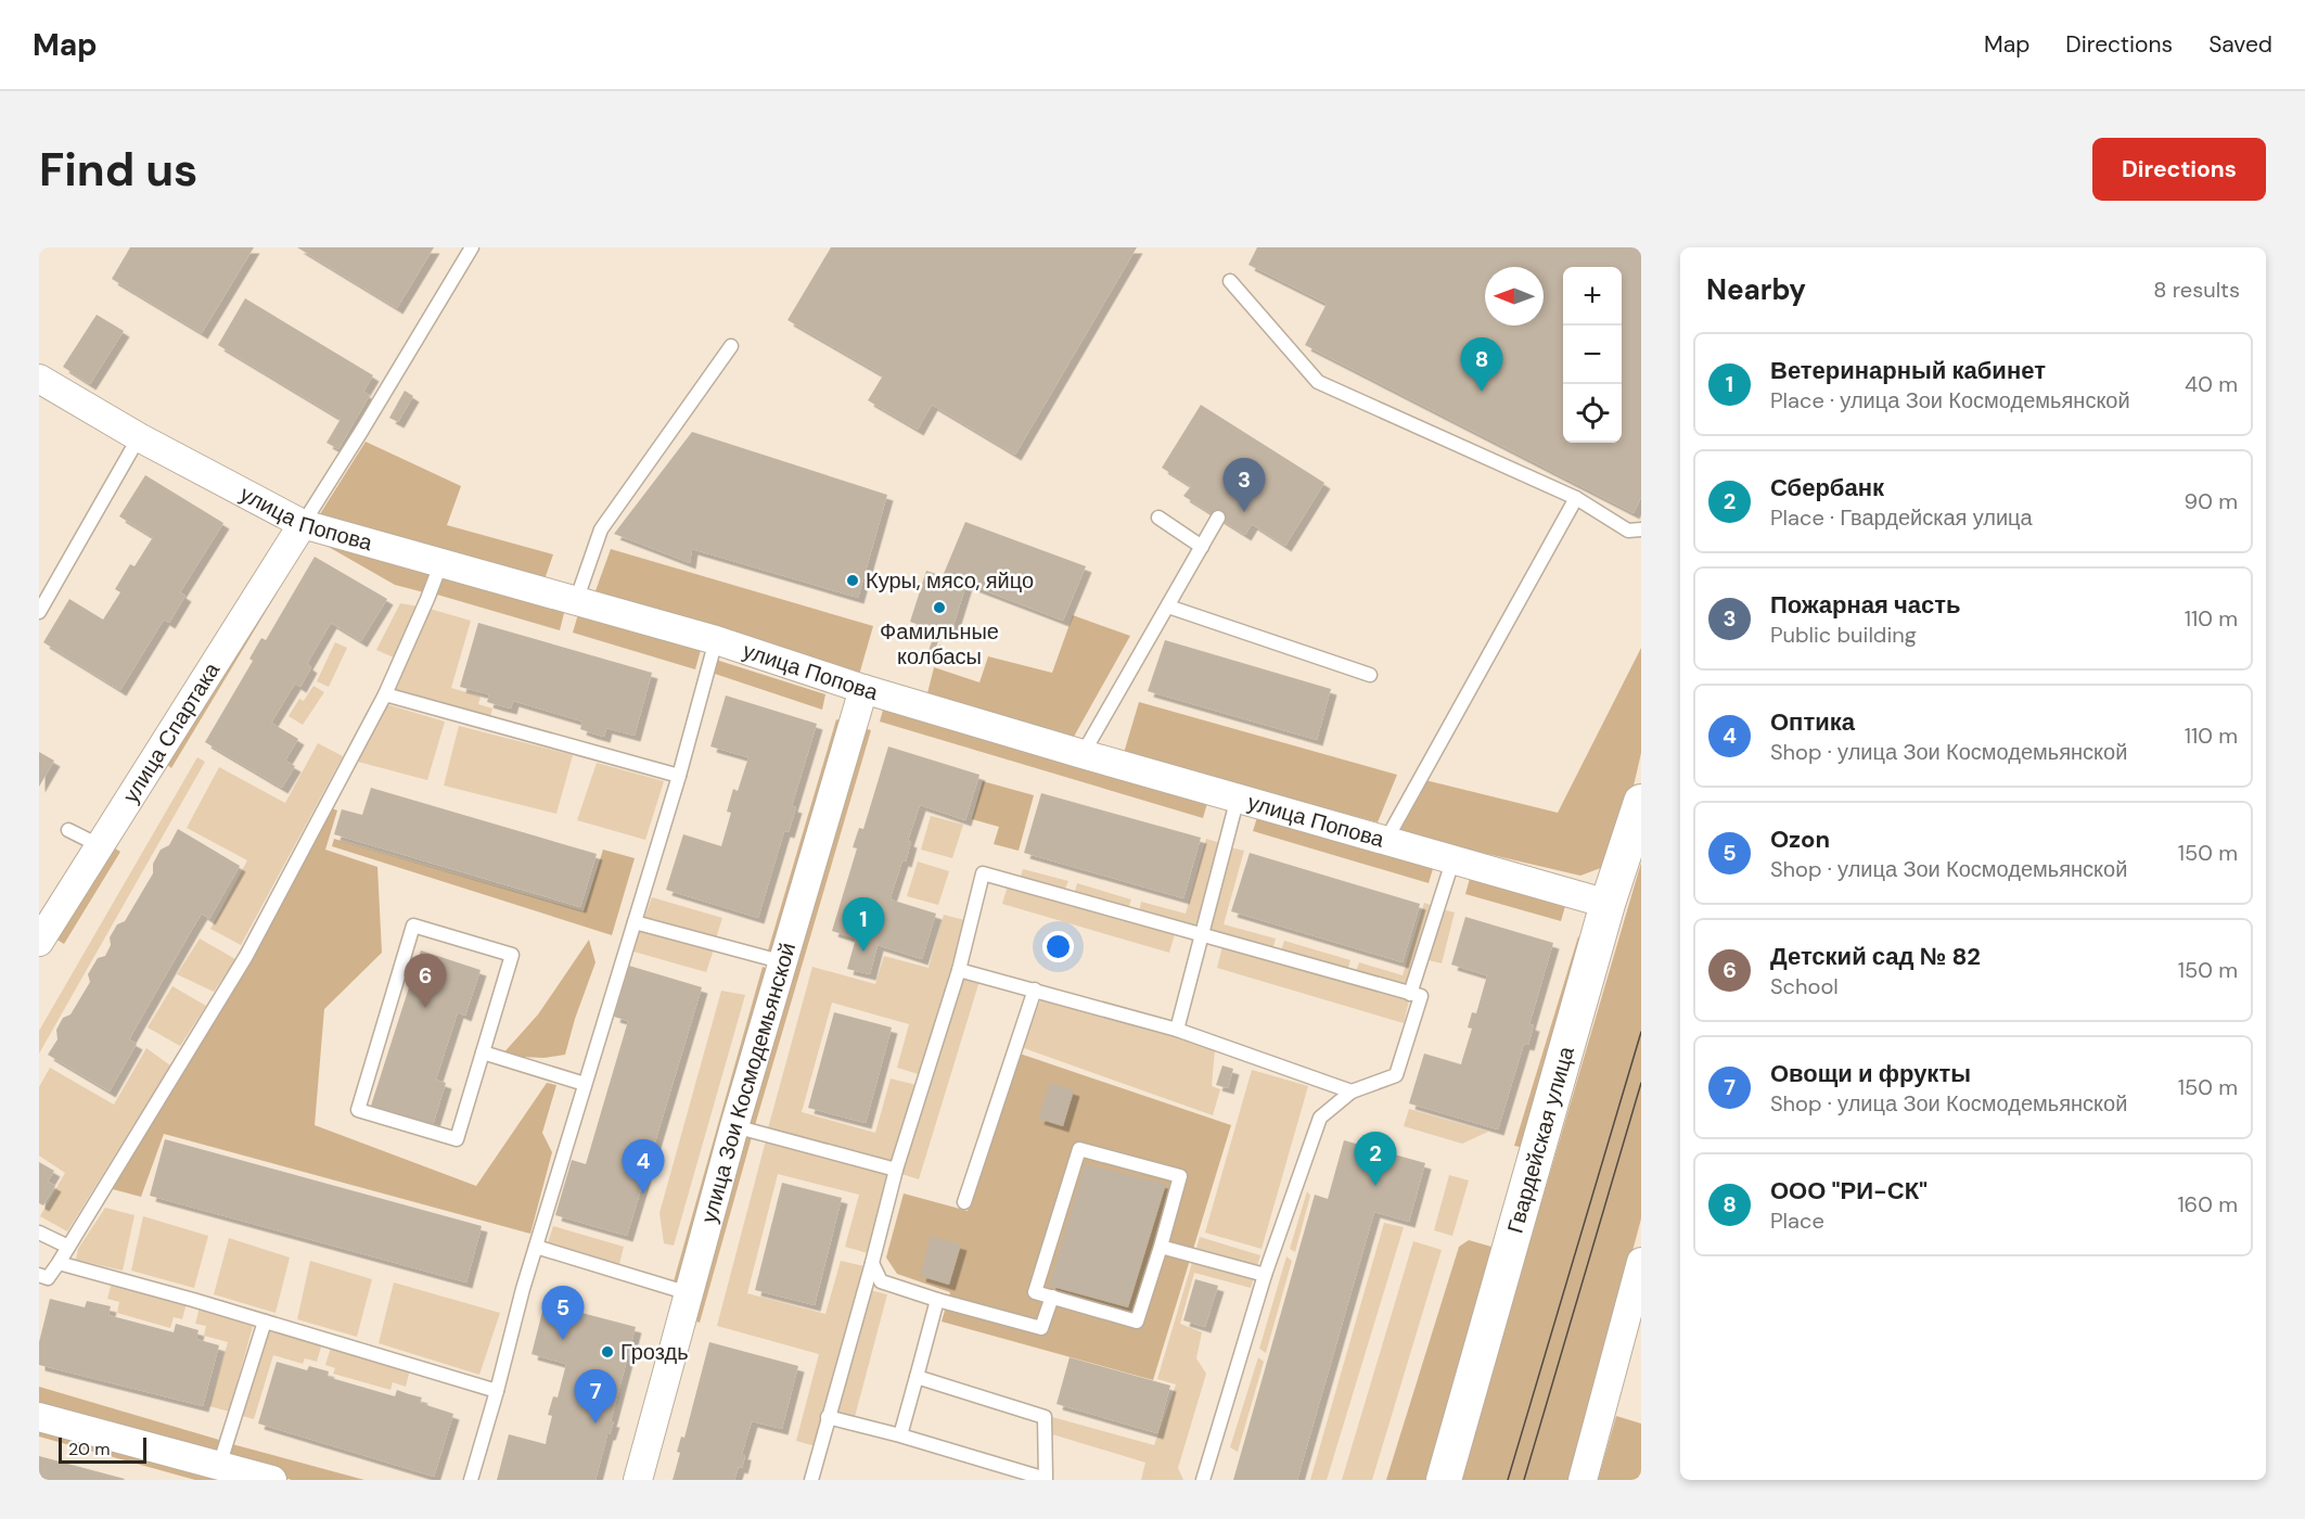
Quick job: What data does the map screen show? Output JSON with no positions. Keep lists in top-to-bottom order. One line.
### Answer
{"streets":{"street":["улица Попова","улица Спартака","улица Зои Космодемьянской","Гвардейская улица"]},"crossings":[["улица Попова","улица Спартака"],["улица Попова","улица Зои Космодемьянской"],["улица Попова","Гвардейская улица"]],"places":["Куры, мясо, яйцо","Фамильные колбасы","Гроздь"],"scale_bar":"20 m","north":"left","page":{"header":"Map","nav":["Map","Directions","Saved"],"buttons":"Directions","title":"Find us","heading":["Nearby","8 results"],"map_buttons":["+","−"],"list":[{"mark":"1","name":"Ветеринарный кабинет","note":"Place · улица Зои Космодемьянской","value":"40 m"},{"mark":"2","name":"Сбербанк","note":"Place · Гвардейская улица","value":"90 m"},{"mark":"3","name":"Пожарная часть","note":"Public building","value":"110 m"},{"mark":"4","name":"Оптика","note":"Shop · улица Зои Космодемьянской","value":"110 m"},{"mark":"5","name":"Ozon","note":"Shop · улица Зои Космодемьянской","value":"150 m"},{"mark":"6","name":"Детский сад № 82","note":"School","value":"150 m"},{"mark":"7","name":"Овощи и фрукты","note":"Shop · улица Зои Космодемьянской","value":"150 m"},{"mark":"8","name":"ООО \"РИ-СК\"","note":"Place","value":"160 m"}],"pins":["8","3","1","6","2","4","5","7"],"scale":"20 m"}}
